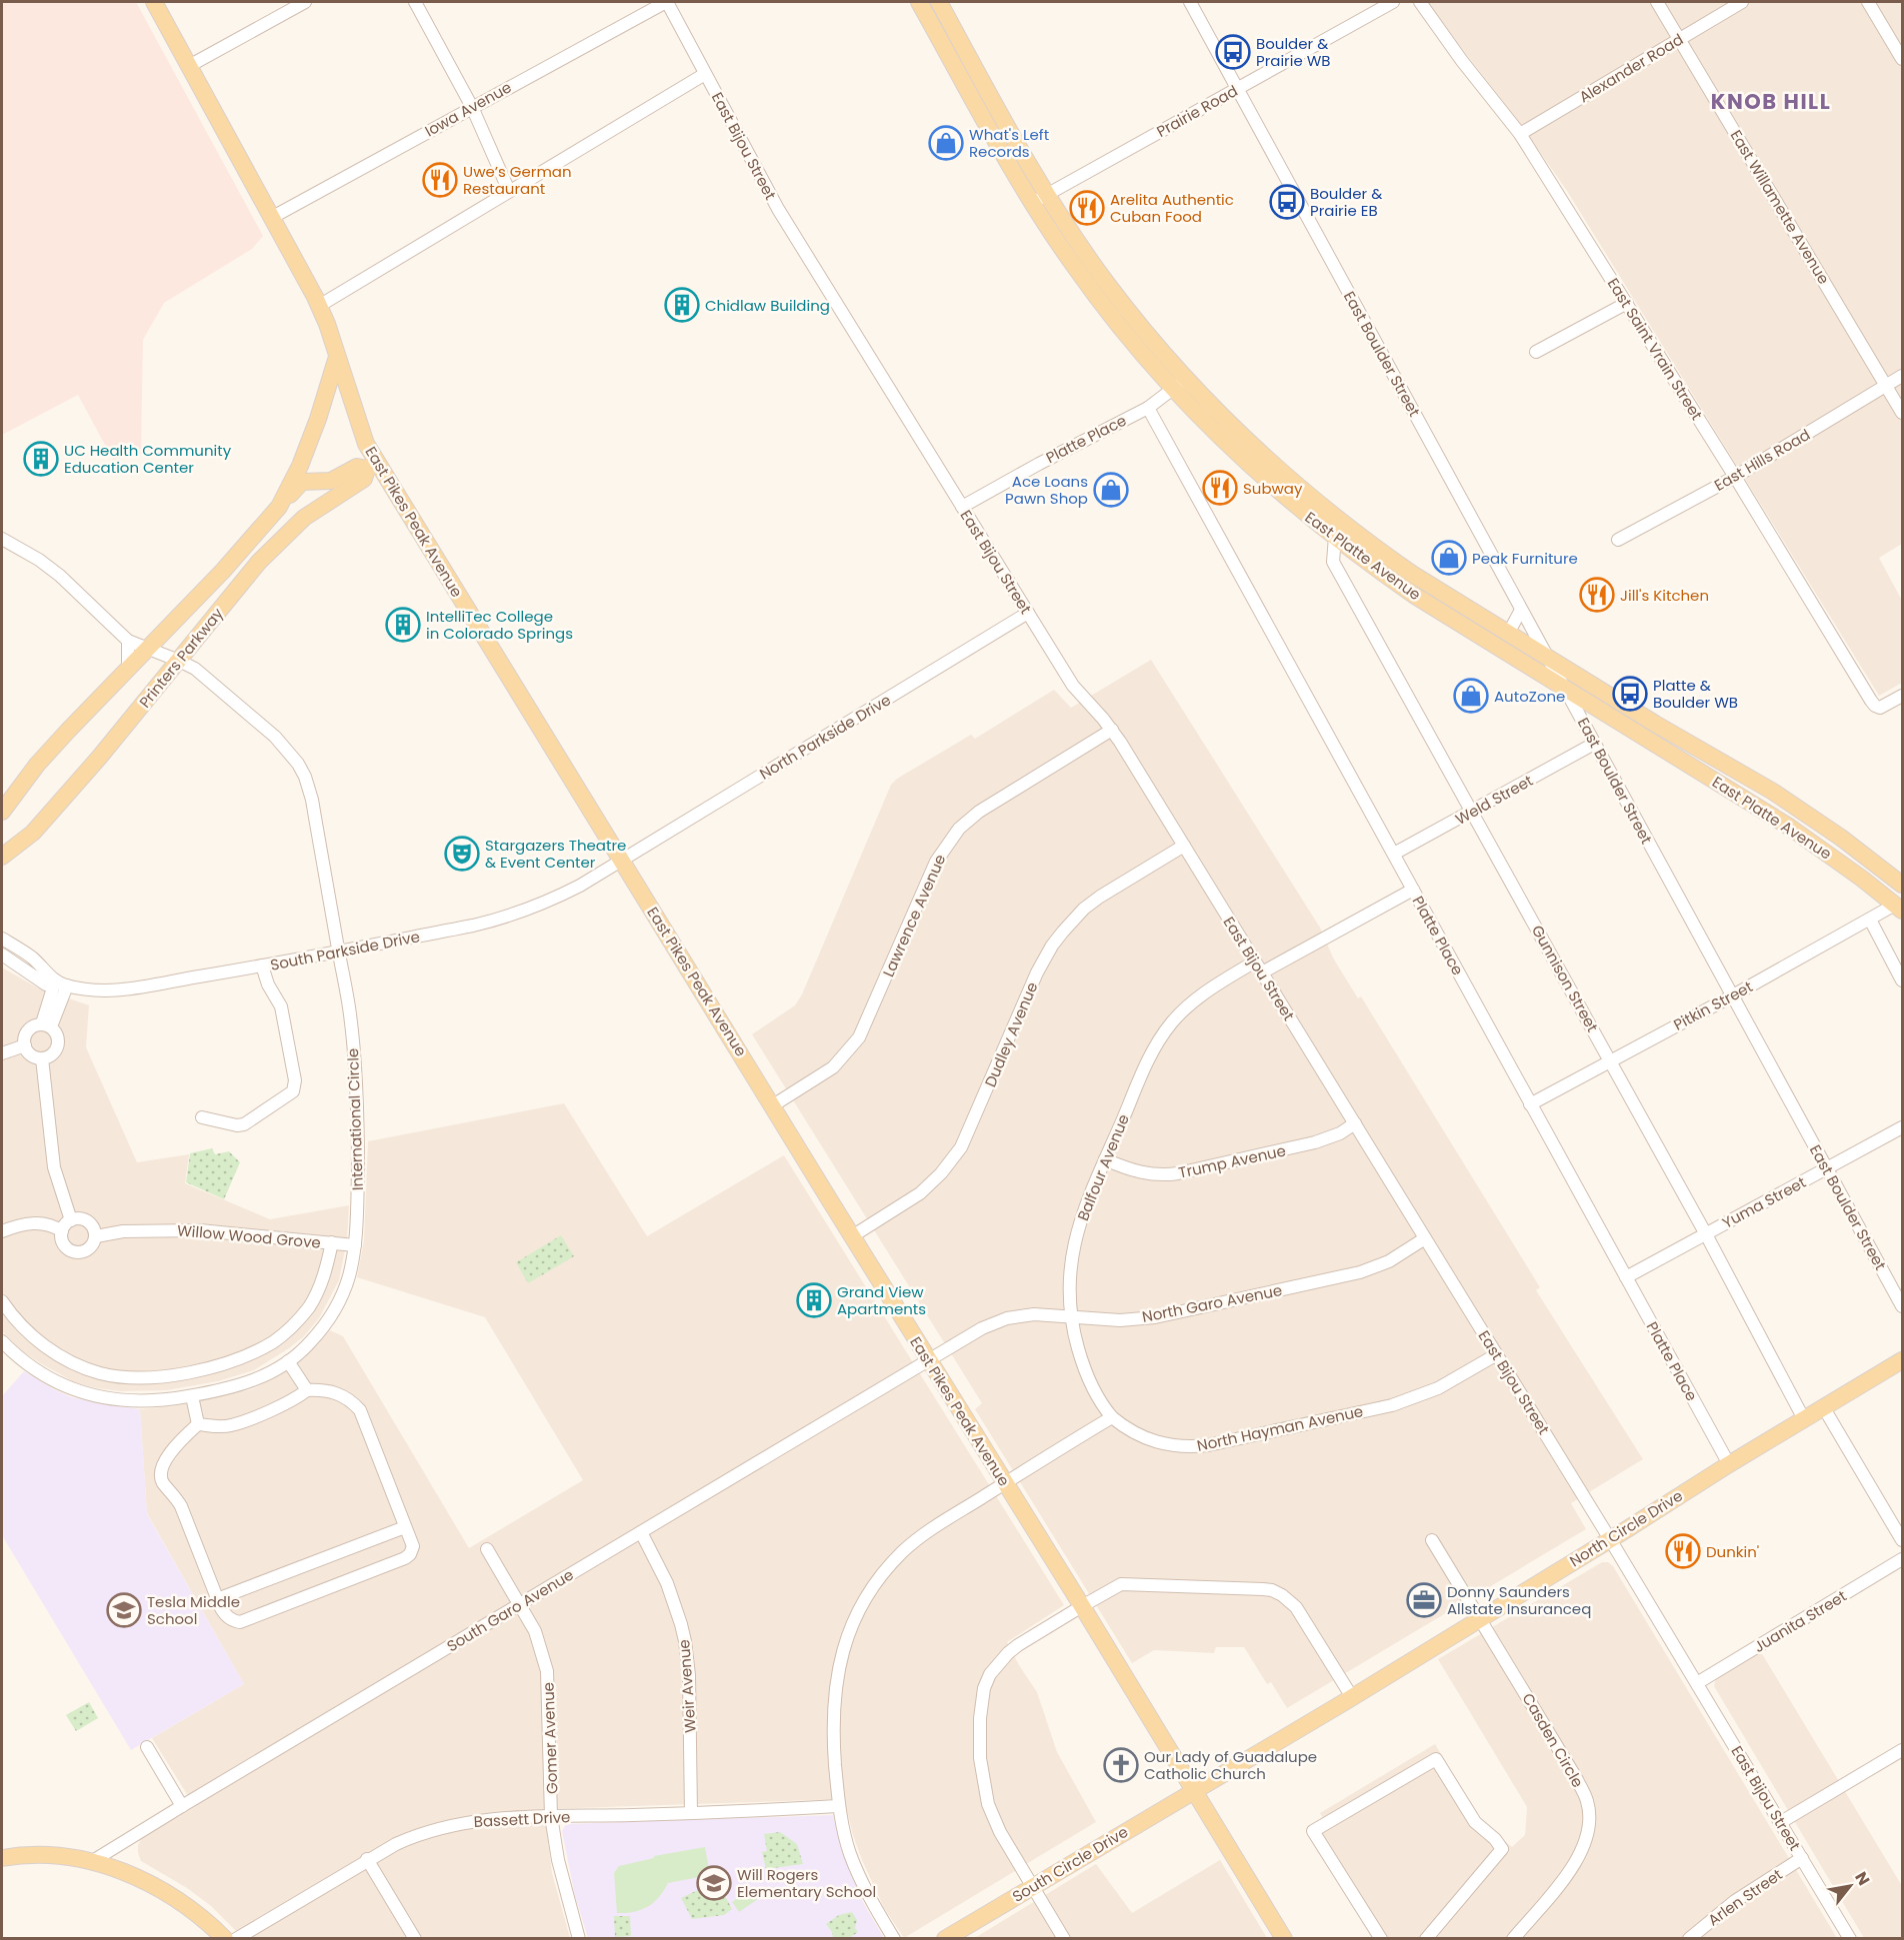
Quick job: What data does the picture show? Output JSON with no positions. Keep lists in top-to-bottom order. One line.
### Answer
{"streets":{"main road":["East Pikes Peak Avenue","East Platte Avenue","Printers Parkway","North Circle Drive","South Circle Drive"],"street":["Alexander Road","Iowa Avenue","Prairie Road","East Bijou Street","East Willamette Avenue","East Saint Vrain Street","East Boulder Street","Platte Place","East Hills Road","North Parkside Drive","Weld Street","Lawrence Avenue","South Parkside Drive","Gunnison Street","Pitkin Street","Dudley Avenue","International Circle","Trump Avenue","Balfour Avenue","Yuma Street","Willow Wood Grove","North Garo Avenue","North Hayman Avenue","South Garo Avenue","Juanita Street","Weir Avenue","Gomer Avenue","Casden Circle","Bassett Drive","Arlen Street"]},"crossings":[["Alexander Road","East Willamette Avenue"],["Alexander Road","East Saint Vrain Street"],["Iowa Avenue","East Bijou Street"],["Iowa Avenue","East Pikes Peak Avenue"],["Prairie Road","East Boulder Street"],["Prairie Road","East Platte Avenue"],["East Bijou Street","Platte Place"],["East Bijou Street","North Parkside Drive"],["East Bijou Street","Lawrence Avenue"],["East Bijou Street","Dudley Avenue"],["East Bijou Street","Trump Avenue"],["East Bijou Street","Balfour Avenue"],["East Bijou Street","North Garo Avenue"],["East Bijou Street","North Hayman Avenue"],["East Bijou Street","North Circle Drive"],["East Bijou Street","Juanita Street"],["East Bijou Street","Arlen Street"],["East Willamette Avenue","East Hills Road"],["East Saint Vrain Street","East Hills Road"],["East Boulder Street","East Platte Avenue"],["East Boulder Street","Weld Street"],["East Boulder Street","Pitkin Street"],["East Boulder Street","Yuma Street"],["Platte Place","East Platte Avenue"],["Platte Place","Weld Street"],["Platte Place","Pitkin Street"],["Platte Place","Yuma Street"],["Platte Place","North Circle Drive"],["East Pikes Peak Avenue","Printers Parkway"],["East Pikes Peak Avenue","North Parkside Drive"],["East Pikes Peak Avenue","Lawrence Avenue"],["East Pikes Peak Avenue","South Parkside Drive"],["East Pikes Peak Avenue","Dudley Avenue"],["East Pikes Peak Avenue","North Garo Avenue"],["East Pikes Peak Avenue","North Circle Drive"],["East Pikes Peak Avenue","South Garo Avenue"],["East Pikes Peak Avenue","South Circle Drive"],["East Platte Avenue","Gunnison Street"],["East Platte Avenue","Pitkin Street"],["Printers Parkway","International Circle"],["North Parkside Drive","South Parkside Drive"],["Weld Street","Gunnison Street"],["South Parkside Drive","International Circle"],["Gunnison Street","Pitkin Street"],["Gunnison Street","Yuma Street"],["Gunnison Street","North Circle Drive"],["International Circle","Willow Wood Grove"],["Trump Avenue","Balfour Avenue"],["Balfour Avenue","North Garo Avenue"],["Balfour Avenue","North Hayman Avenue"],["North Garo Avenue","South Garo Avenue"],["North Circle Drive","Casden Circle"],["North Circle Drive","South Circle Drive"],["South Garo Avenue","Weir Avenue"],["South Garo Avenue","Gomer Avenue"],["Weir Avenue","Bassett Drive"],["Gomer Avenue","Bassett Drive"]],"districts":["KNOB HILL"],"places":{"bus stop":["Boulder & Prairie WB","Boulder & Prairie EB","Platte & Boulder WB"],"shop":["What's Left Records","Ace Loans Pawn Shop","Peak Furniture","AutoZone"],"restaurant":["Uwe’s German Restaurant","Arelita Authentic Cuban Food","Subway","Jill's Kitchen","Dunkin'"],"building":["Chidlaw Building","UC Health Community Education Center","IntelliTec College in Colorado Springs","Grand View Apartments"],"theatre":["Stargazers Theatre & Event Center"],"office":["Donny Saunders Allstate Insuranceq"],"school or university":["Tesla Middle School","Will Rogers Elementary School"],"church":["Our Lady of Guadalupe Catholic Church"]},"north":"top right"}
